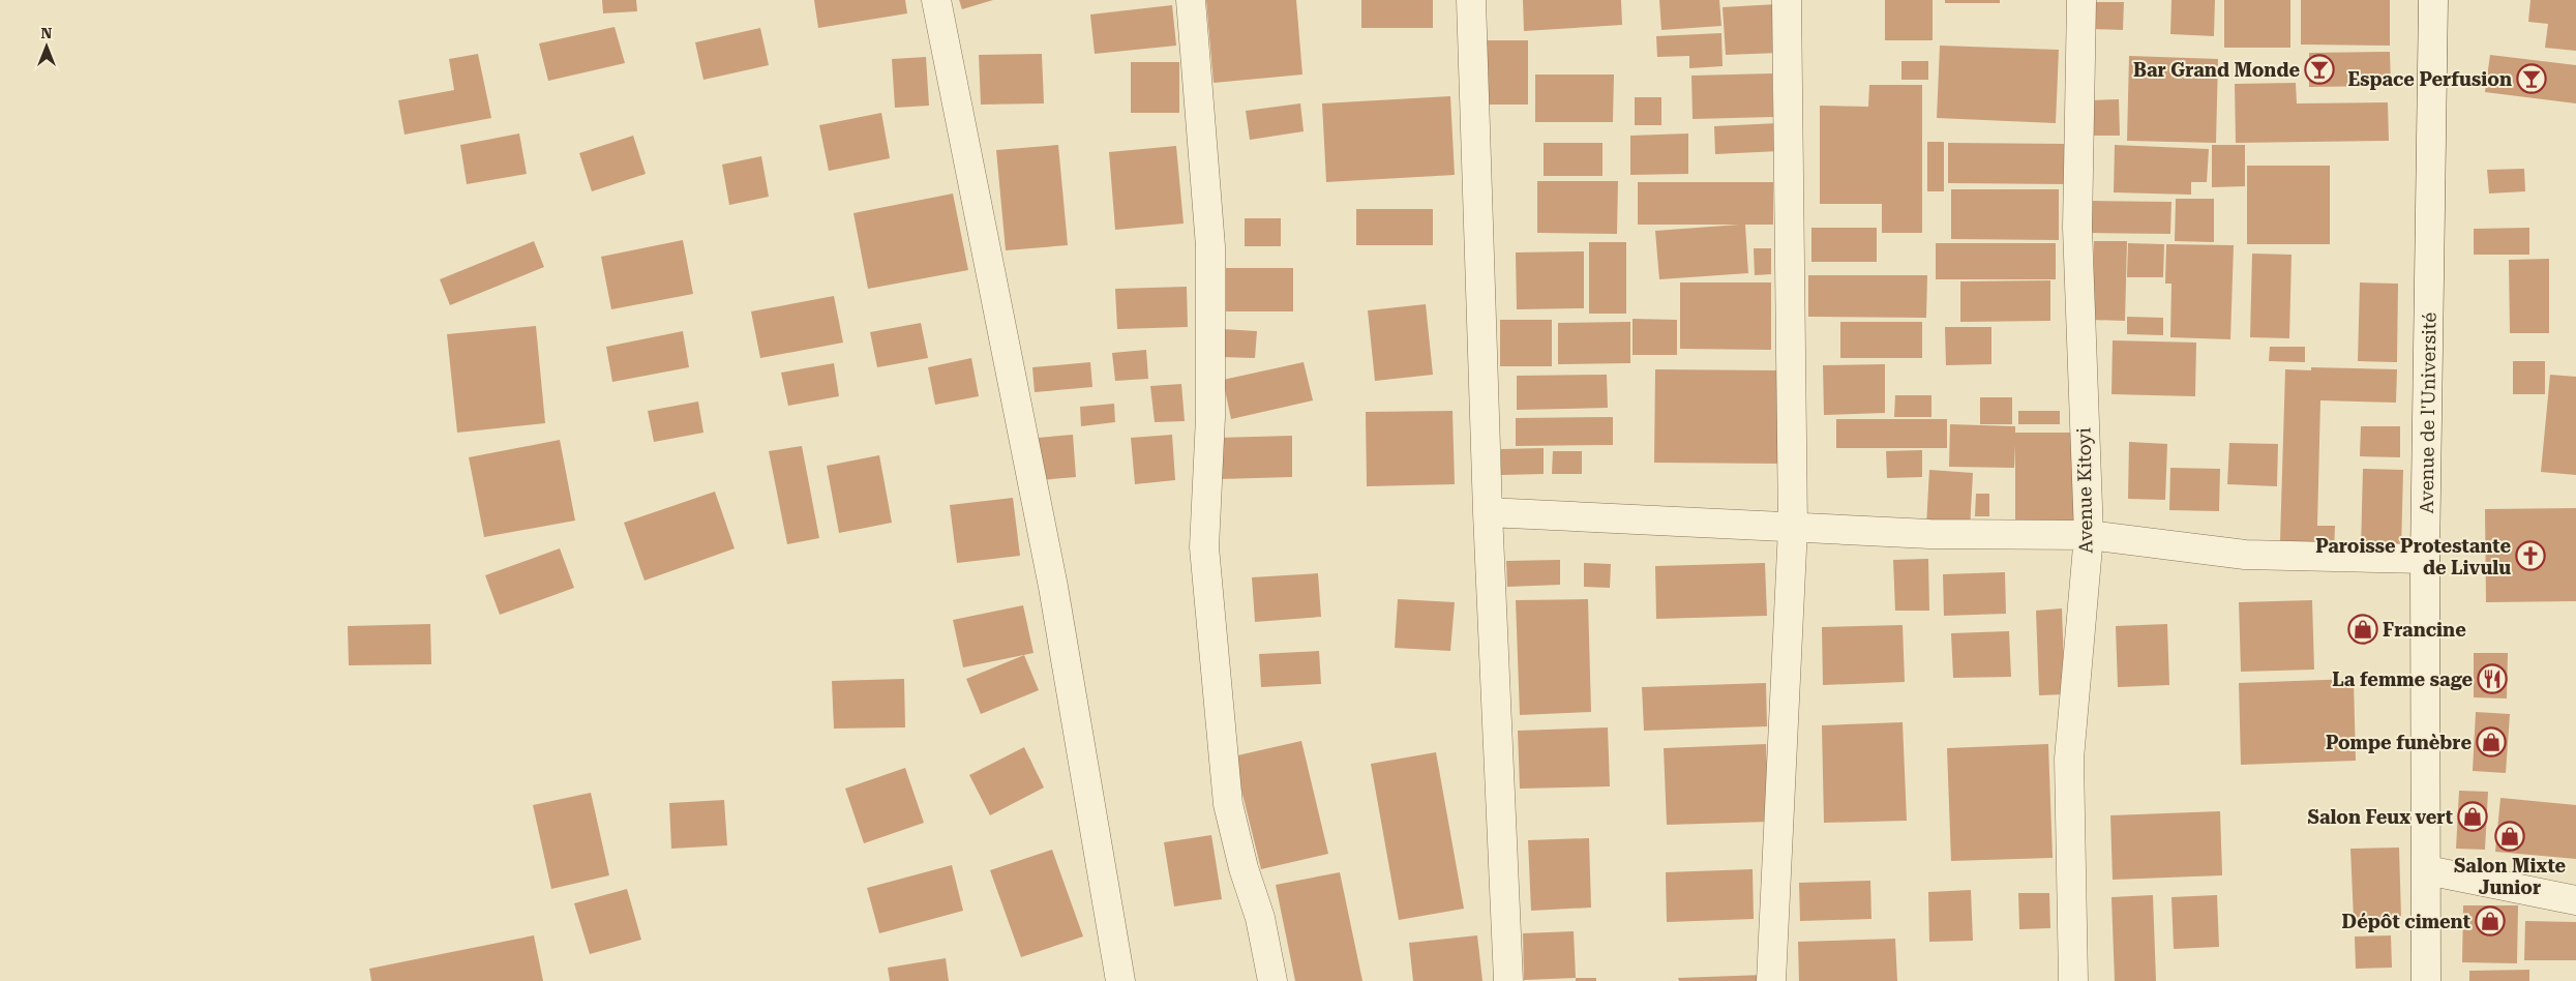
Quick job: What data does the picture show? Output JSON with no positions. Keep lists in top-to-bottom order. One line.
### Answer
{"streets":{"street":["Avenue de l'Université","Avenue Kitoyi"]},"places":{"bar":["Bar Grand Monde","Espace Perfusion"],"church":["Paroisse Protestante de Livulu"],"shop":["Francine","Pompe funèbre","Salon Feux vert","Salon Mixte Junior","Dépôt ciment"],"restaurant":["La femme sage"]},"north":"top"}
